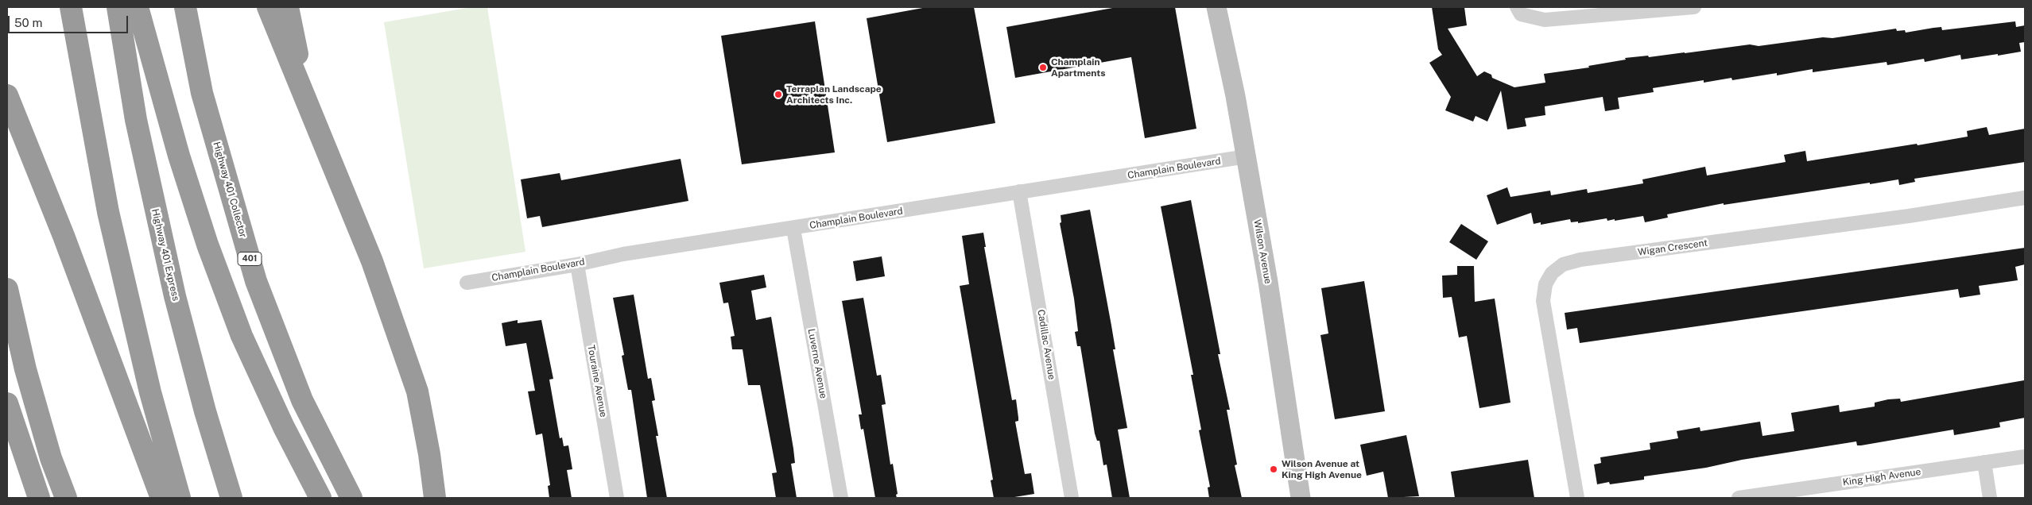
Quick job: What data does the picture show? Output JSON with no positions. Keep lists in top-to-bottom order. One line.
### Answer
{"streets":{"highway":["Highway 401 Collector","Highway 401 Express","401"],"main road":["Wilson Avenue"],"street":["Champlain Boulevard","Wigan Crescent","Cadillac Avenue","Luverne Avenue","Touraine Avenue","King High Avenue"]},"crossings":[["Champlain Boulevard","Wilson Avenue"],["Champlain Boulevard","Cadillac Avenue"],["Champlain Boulevard","Luverne Avenue"],["Champlain Boulevard","Touraine Avenue"]],"places":["Champlain Apartments","Terraplan Landscape Architects Inc.","Wilson Avenue at King High Avenue"],"scale_bar":"50 m"}
